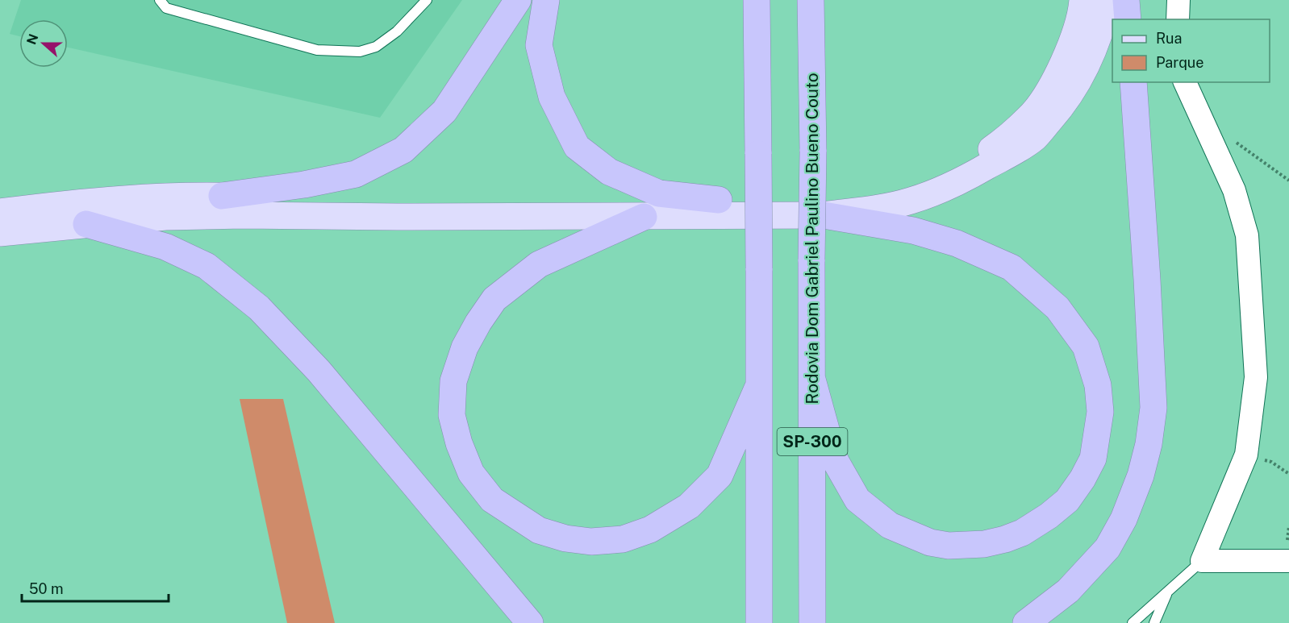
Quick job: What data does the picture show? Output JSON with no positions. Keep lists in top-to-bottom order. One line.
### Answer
{"streets":{"highway":["Rodovia Dom Gabriel Paulino Bueno Couto","SP-300"]},"legend":["Rua","Parque"],"scale_bar":"50 m","north":"left"}
